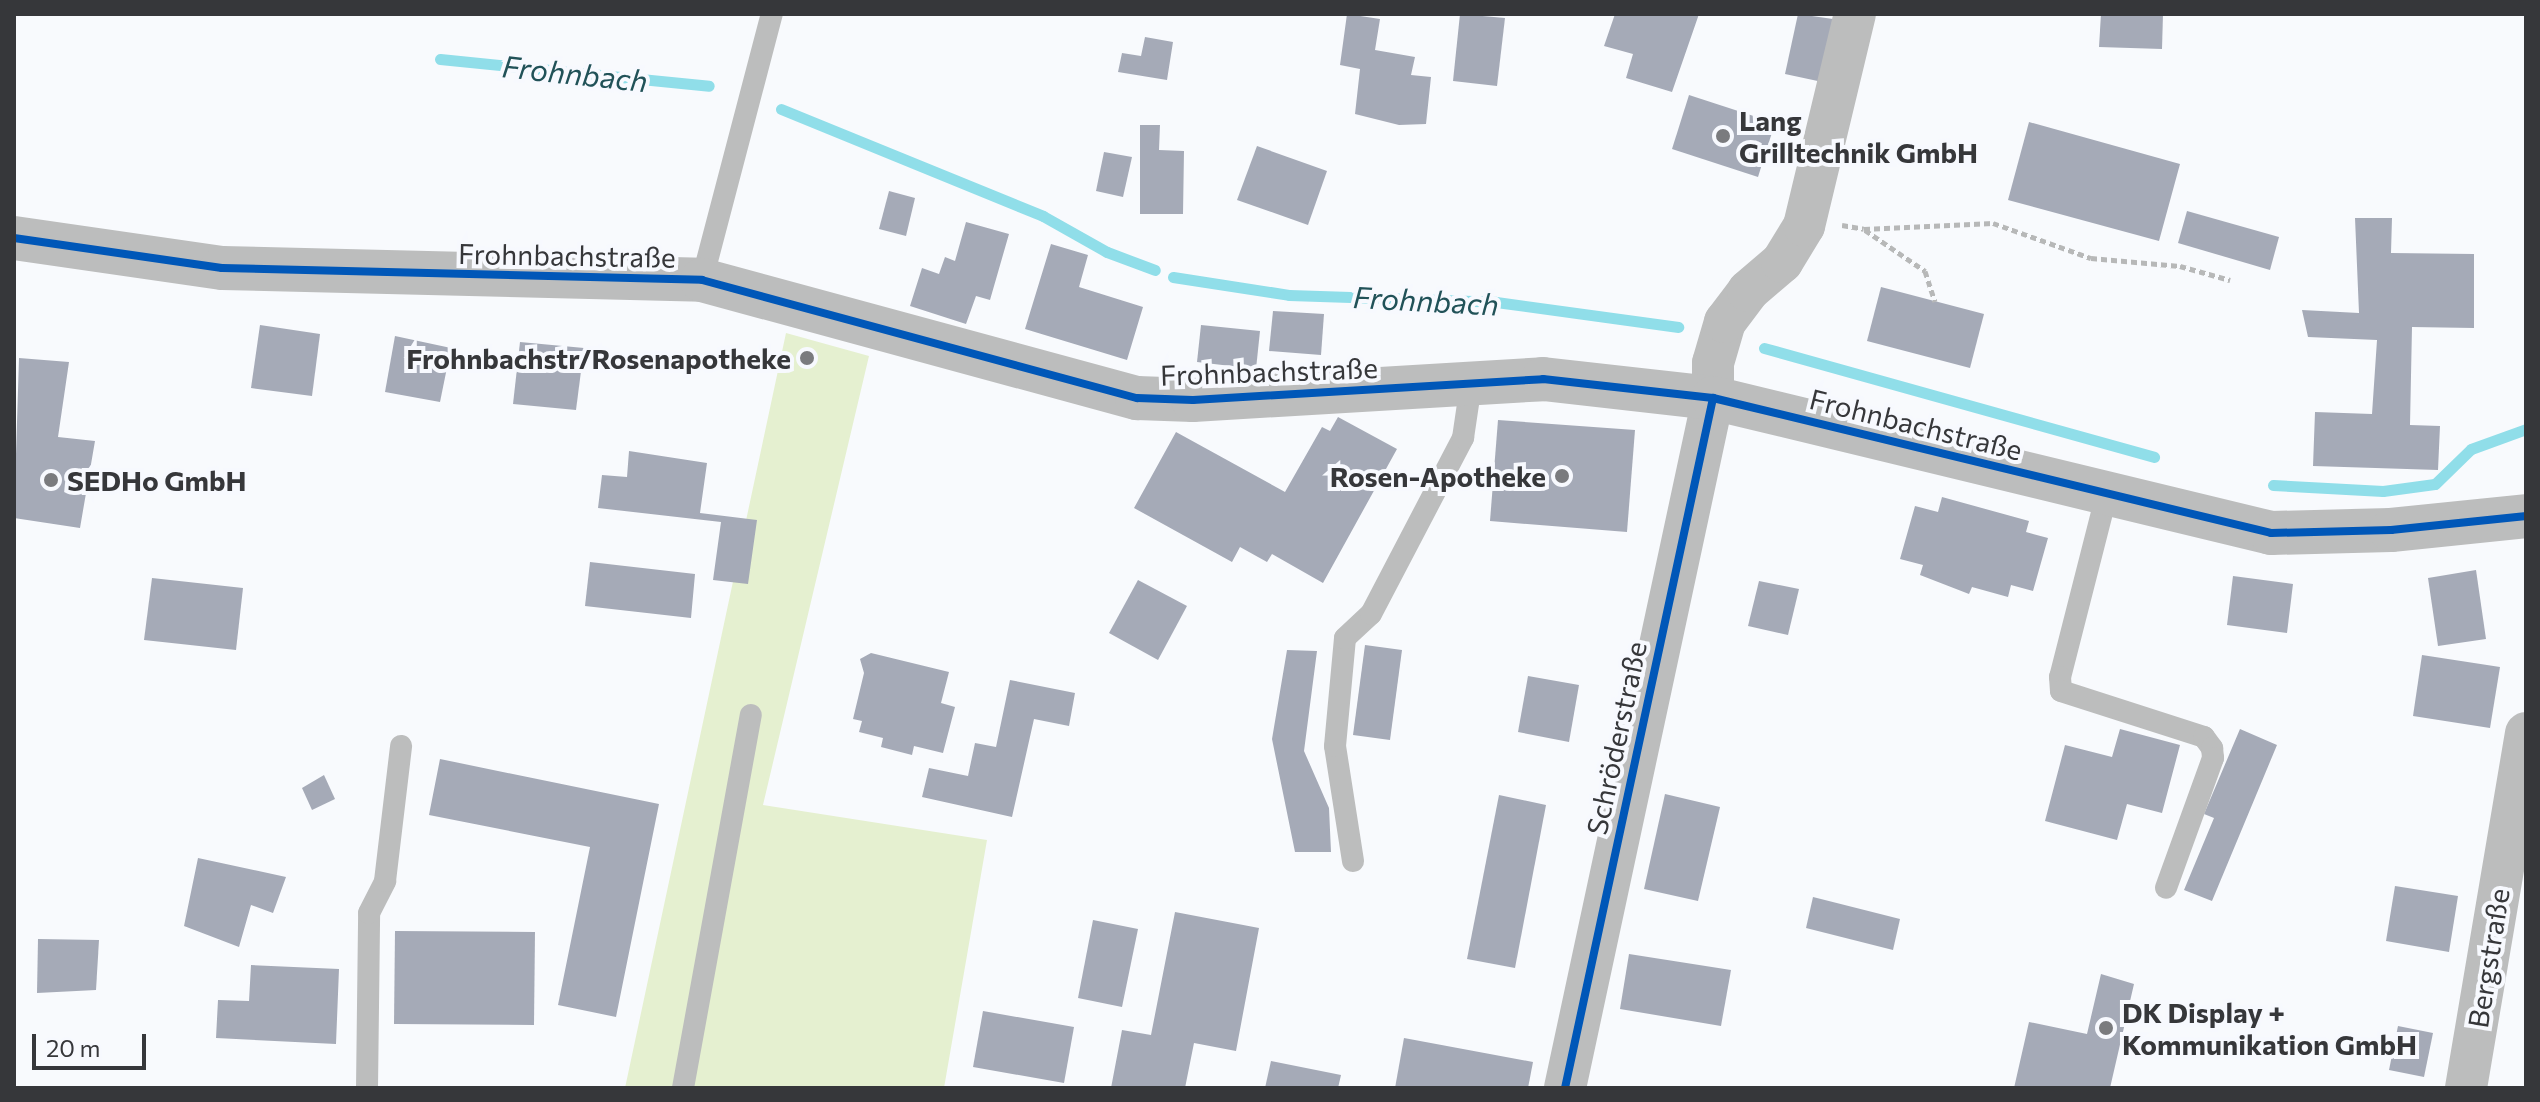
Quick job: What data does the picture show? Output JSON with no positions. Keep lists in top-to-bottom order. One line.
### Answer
{"streets":{"street":["Frohnbachstraße","Schröderstraße","Bergstraße"]},"crossings":[["Frohnbachstraße","Schröderstraße"]],"water":["Frohnbach"],"places":["Lang Grilltechnik GmbH","Frohnbachstr/Rosenapotheke","Rosen-Apotheke","SEDHo GmbH","DK Display + Kommunikation GmbH"],"scale_bar":"20 m"}
